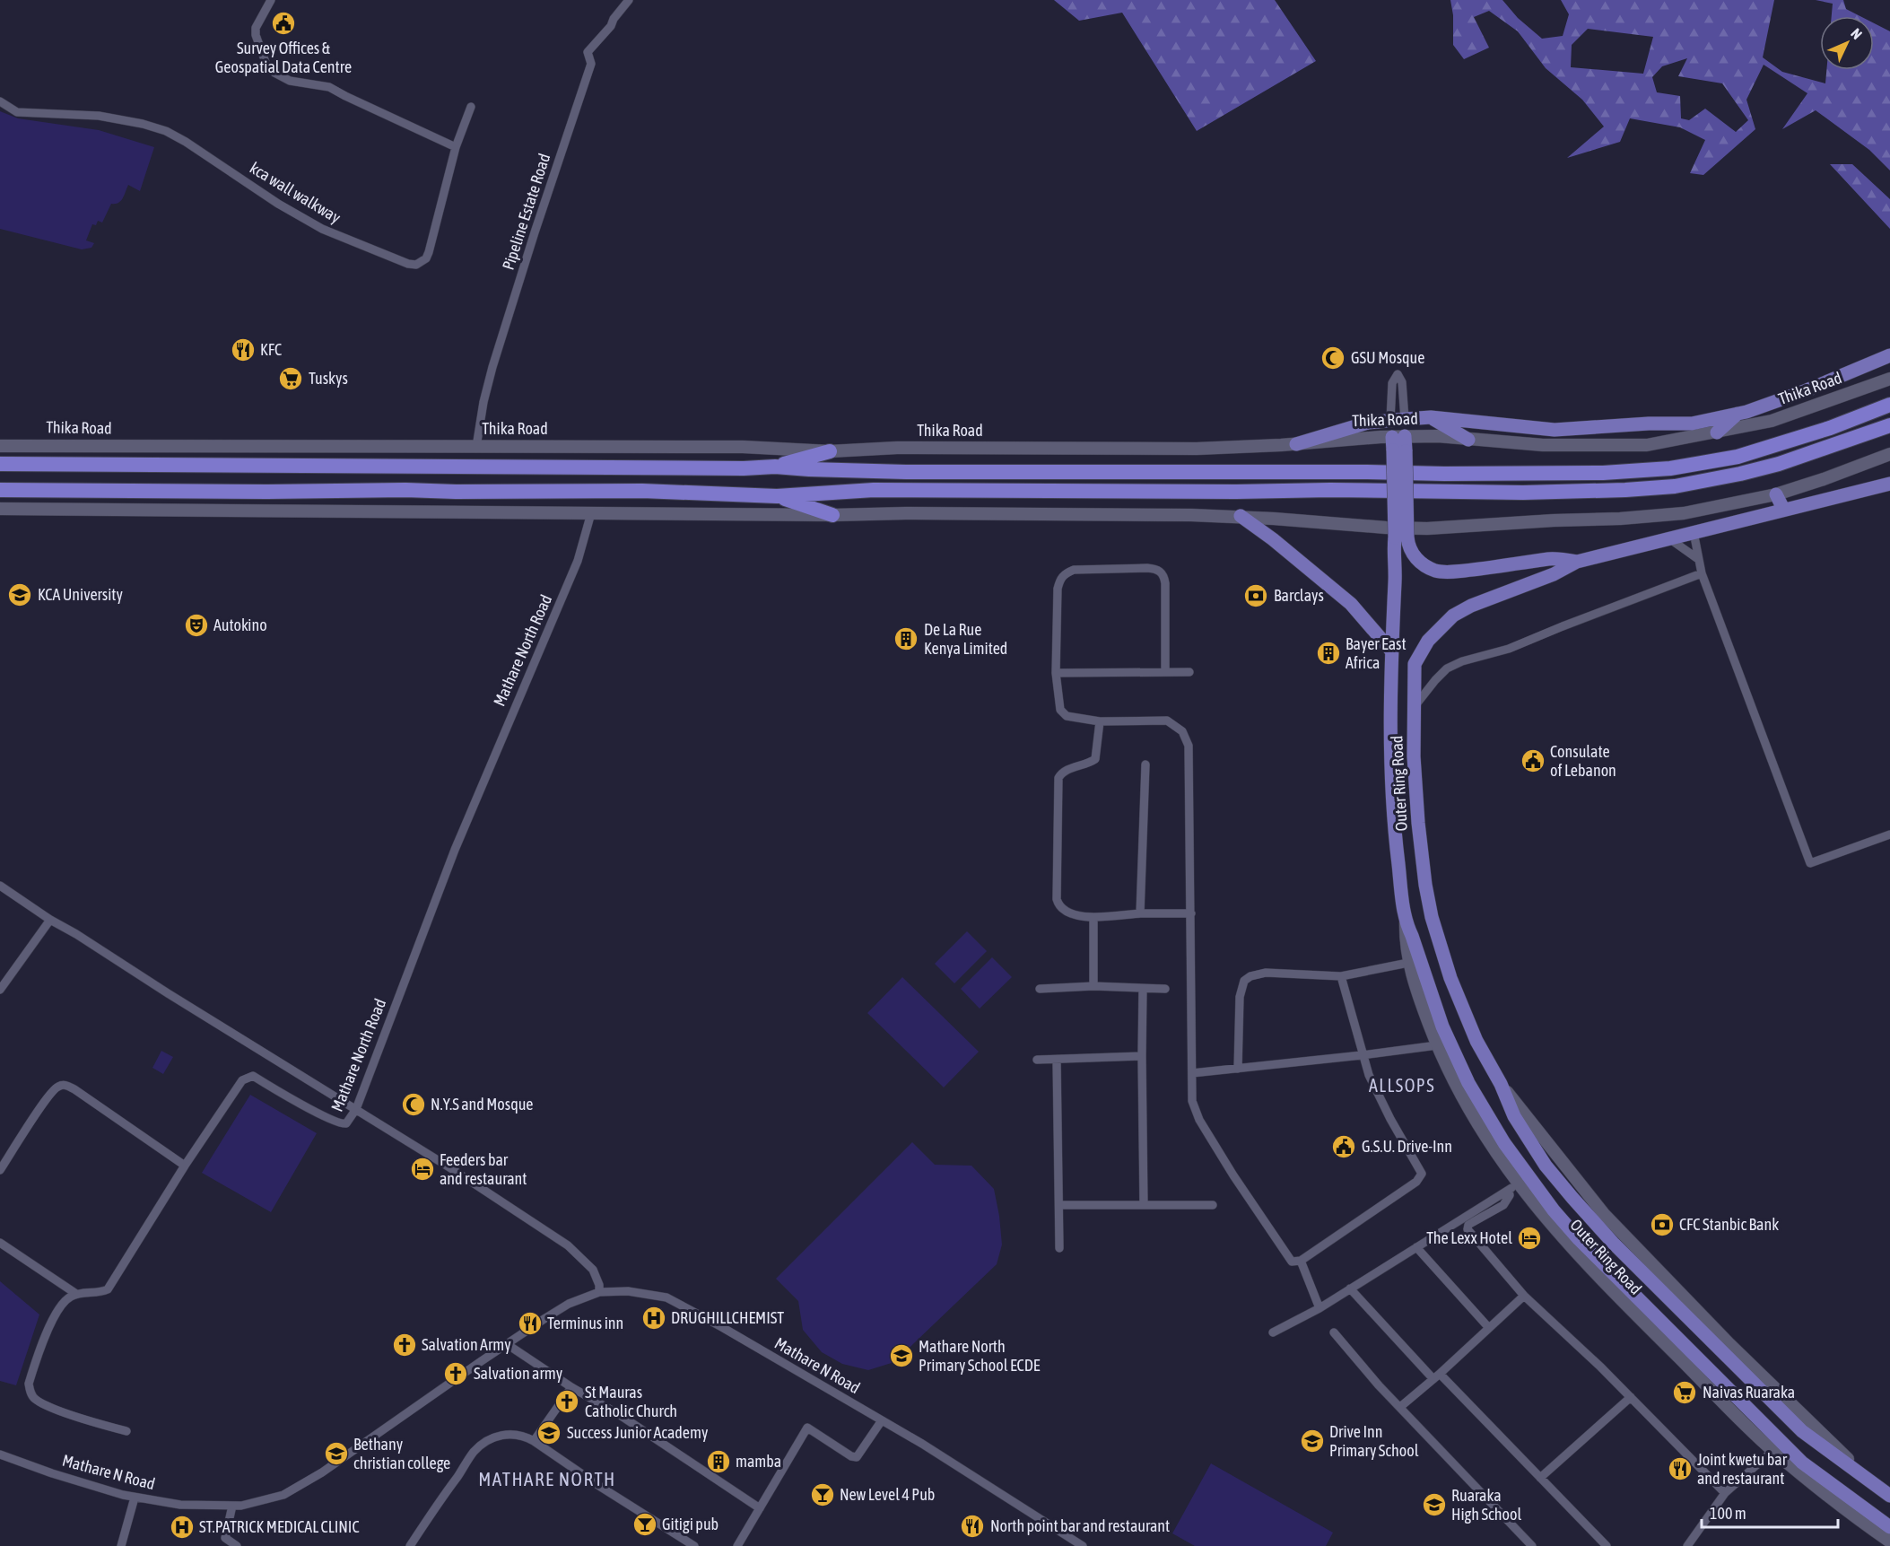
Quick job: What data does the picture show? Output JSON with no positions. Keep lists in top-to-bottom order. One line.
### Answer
{"streets":{"main road":["Thika Road","Outer Ring Road"],"street":["kca wall walkway","Pipeline Estate Road","Mathare North Road","Mathare N Road"]},"crossings":[["Pipeline Estate Road","Thika Road"],["Thika Road","Outer Ring Road"]],"districts":["ALLSOPS","MATHARE NORTH"],"places":{"public building":["Survey Offices & Geospatial Data Centre","Consulate of Lebanon","G.S.U. Drive-Inn"],"restaurant":["KFC","Terminus inn","Joint kwetu bar and restaurant","North point bar and restaurant"],"mosque":["GSU Mosque","N.Y.S and Mosque"],"supermarket":["Tuskys","Naivas Ruaraka"],"school or university":["KCA University","Mathare North Primary School ECDE","Success Junior Academy","Drive Inn Primary School","Bethany christian college","Ruaraka High School"],"bank":["Barclays","CFC Stanbic Bank"],"theatre":["Autokino"],"building":["De La Rue Kenya Limited","Bayer East Africa","mamba"],"hotel":["Feeders bar and restaurant","The Lexx Hotel"],"hospital":["DRUGHILLCHEMIST","ST.PATRICK MEDICAL CLINIC"],"church":["Salvation Army","Salvation army","St Mauras Catholic Church"],"bar":["New Level 4 Pub","Gitigi pub"]},"scale_bar":"100 m","north":"top right"}
